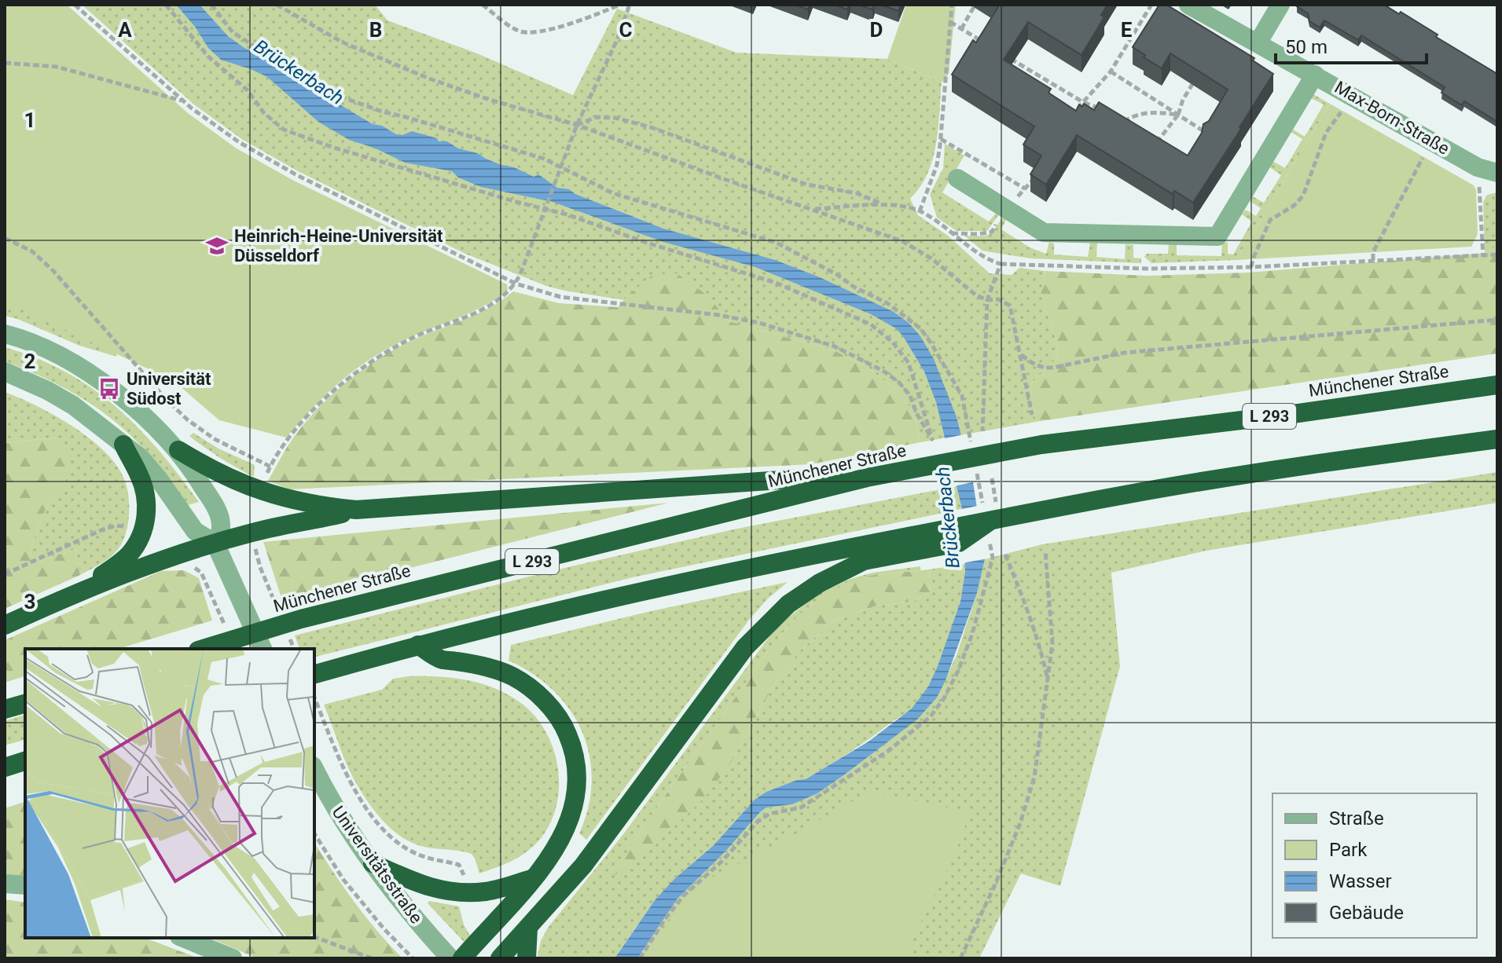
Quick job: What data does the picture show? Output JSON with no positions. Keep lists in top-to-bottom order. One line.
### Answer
{"streets":{"highway":["Münchener Straße","L 293"],"street":["Max-Born-Straße","Universitätsstraße"]},"water":["Brückerbach"],"places":{"school or university":["Heinrich-Heine-Universität Düsseldorf"],"bus stop":["Universität Südost"]},"legend":["Straße","Park","Wasser","Gebäude"],"scale_bar":"50 m","grid":{"columns":["A","B","C","D","E"],"rows":["1","2","3"]}}
